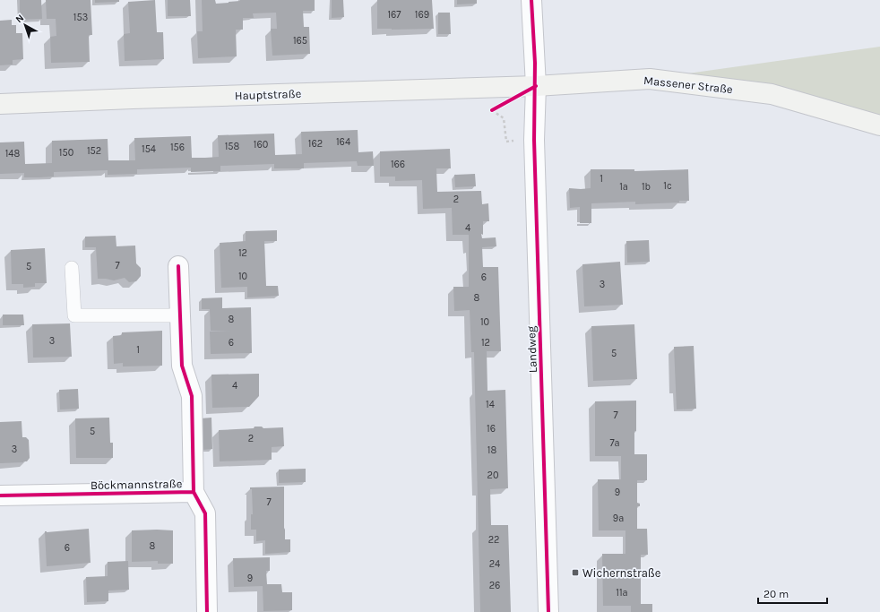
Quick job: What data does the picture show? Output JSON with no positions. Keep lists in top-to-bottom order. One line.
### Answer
{"streets":{"main road":["Massener Straße","Hauptstraße"],"street":["Landweg","Böckmannstraße"]},"crossings":[["Massener Straße","Hauptstraße"],["Massener Straße","Landweg"],["Hauptstraße","Landweg"]],"places":{"transit":["Wichernstraße"]},"house_numbers":["167","169","153","165","164","162","160","158","156","154","152","150","148","166","1","1c","1a","1b","2","4","12","7","5","10","6","3","8","8","10","3","6","12","1","5","4","14","7","16","5","2","7a","3","18","20","9","7","9a","22","8","6","24","9","26","11a"],"scale_bar":"20 m","north":"top left"}
